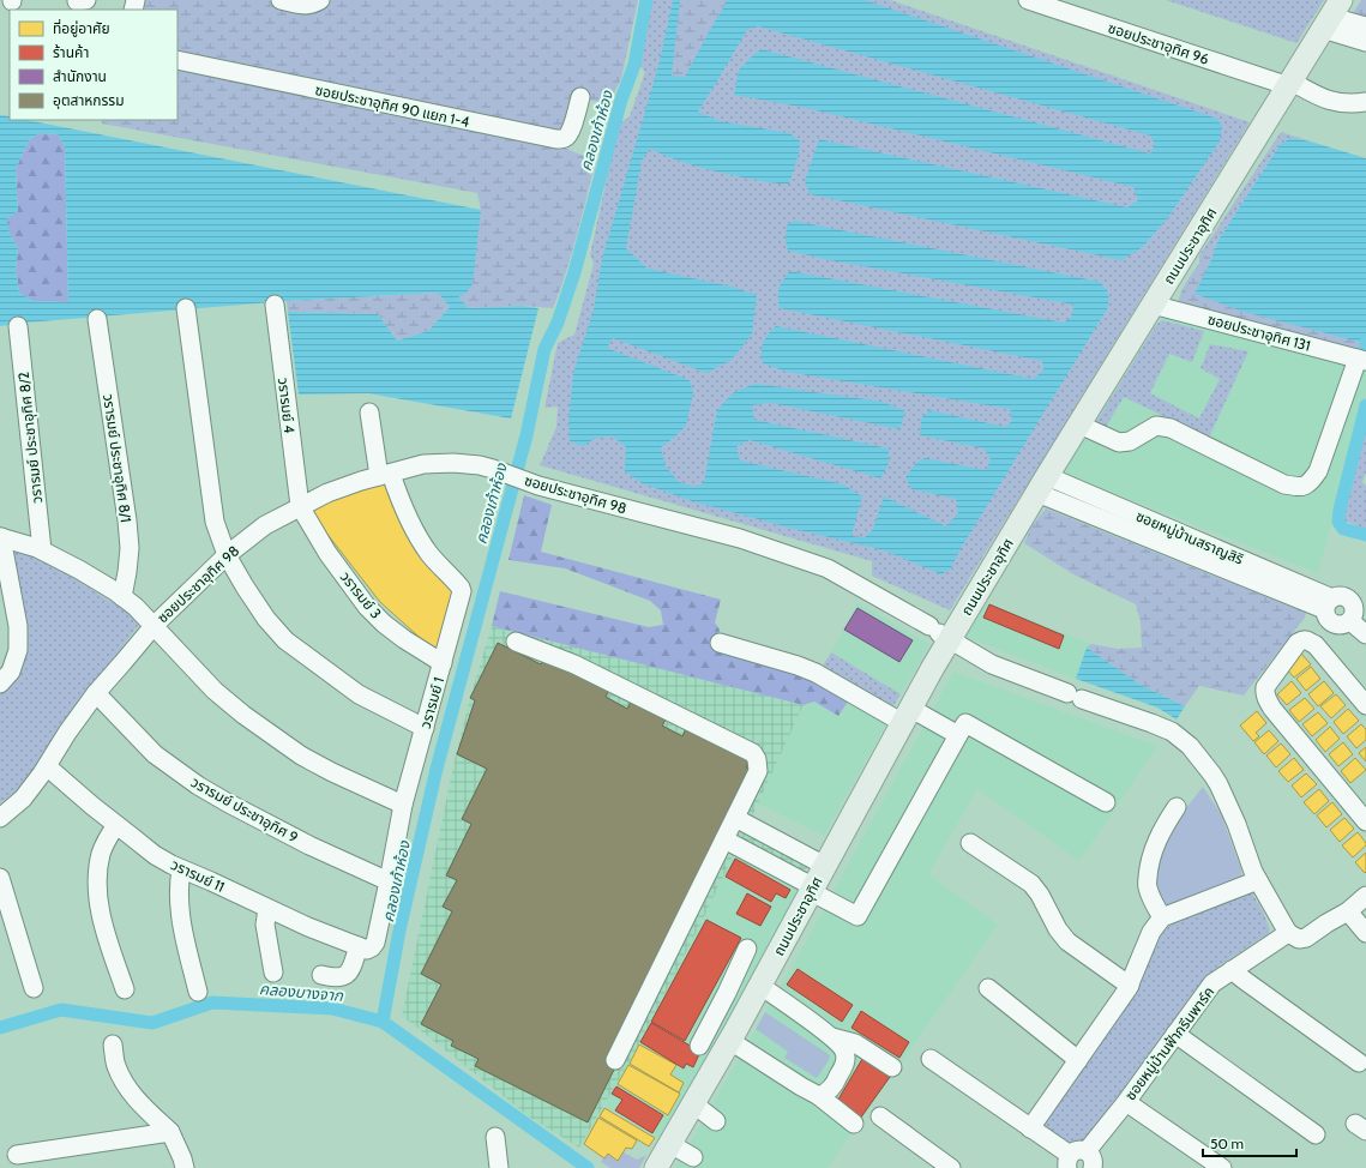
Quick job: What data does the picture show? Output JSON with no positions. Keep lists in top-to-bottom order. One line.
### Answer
{"streets":{"main road":["ถนนประชาอุทิศ"],"street":["ซอยประชาอุทิศ 96","ซอยประชาอุทิศ 90 แยก 1-4","ซอยประชาอุทิศ 131","วรารมย์ 4","วรารมย์ ประชาอุทิศ 8/2","วรารมย์ ประชาอุทิศ 8/1","ซอยประชาอุทิศ 98","ซอยหมู่บ้านสราญสิริ","วรารมย์ 3","วรารมย์ 1","วรารมย์ ประชาอุทิศ 9","วรารมย์ 11","ซอยหมู่บ้านฟ้ากรีนพาร์ค"]},"crossings":[["ซอยประชาอุทิศ 96","ถนนประชาอุทิศ"],["ถนนประชาอุทิศ","ซอยประชาอุทิศ 131"],["ถนนประชาอุทิศ","ซอยประชาอุทิศ 98"],["ถนนประชาอุทิศ","ซอยหมู่บ้านสราญสิริ"],["วรารมย์ 4","ซอยประชาอุทิศ 98"],["วรารมย์ 4","วรารมย์ 3"],["ซอยประชาอุทิศ 98","วรารมย์ 3"],["ซอยประชาอุทิศ 98","วรารมย์ 1"],["ซอยประชาอุทิศ 98","วรารมย์ ประชาอุทิศ 9"],["ซอยประชาอุทิศ 98","วรารมย์ 11"],["วรารมย์ 3","วรารมย์ 1"],["วรารมย์ 1","วรารมย์ ประชาอุทิศ 9"],["วรารมย์ 1","วรารมย์ 11"]],"water":["คลองเก้าห้อง","คลองบางจาก"],"legend":["ที่อยู่อาศัย","ร้านค้า","สำนักงาน","อุตสาหกรรม"],"scale_bar":"50 m"}
